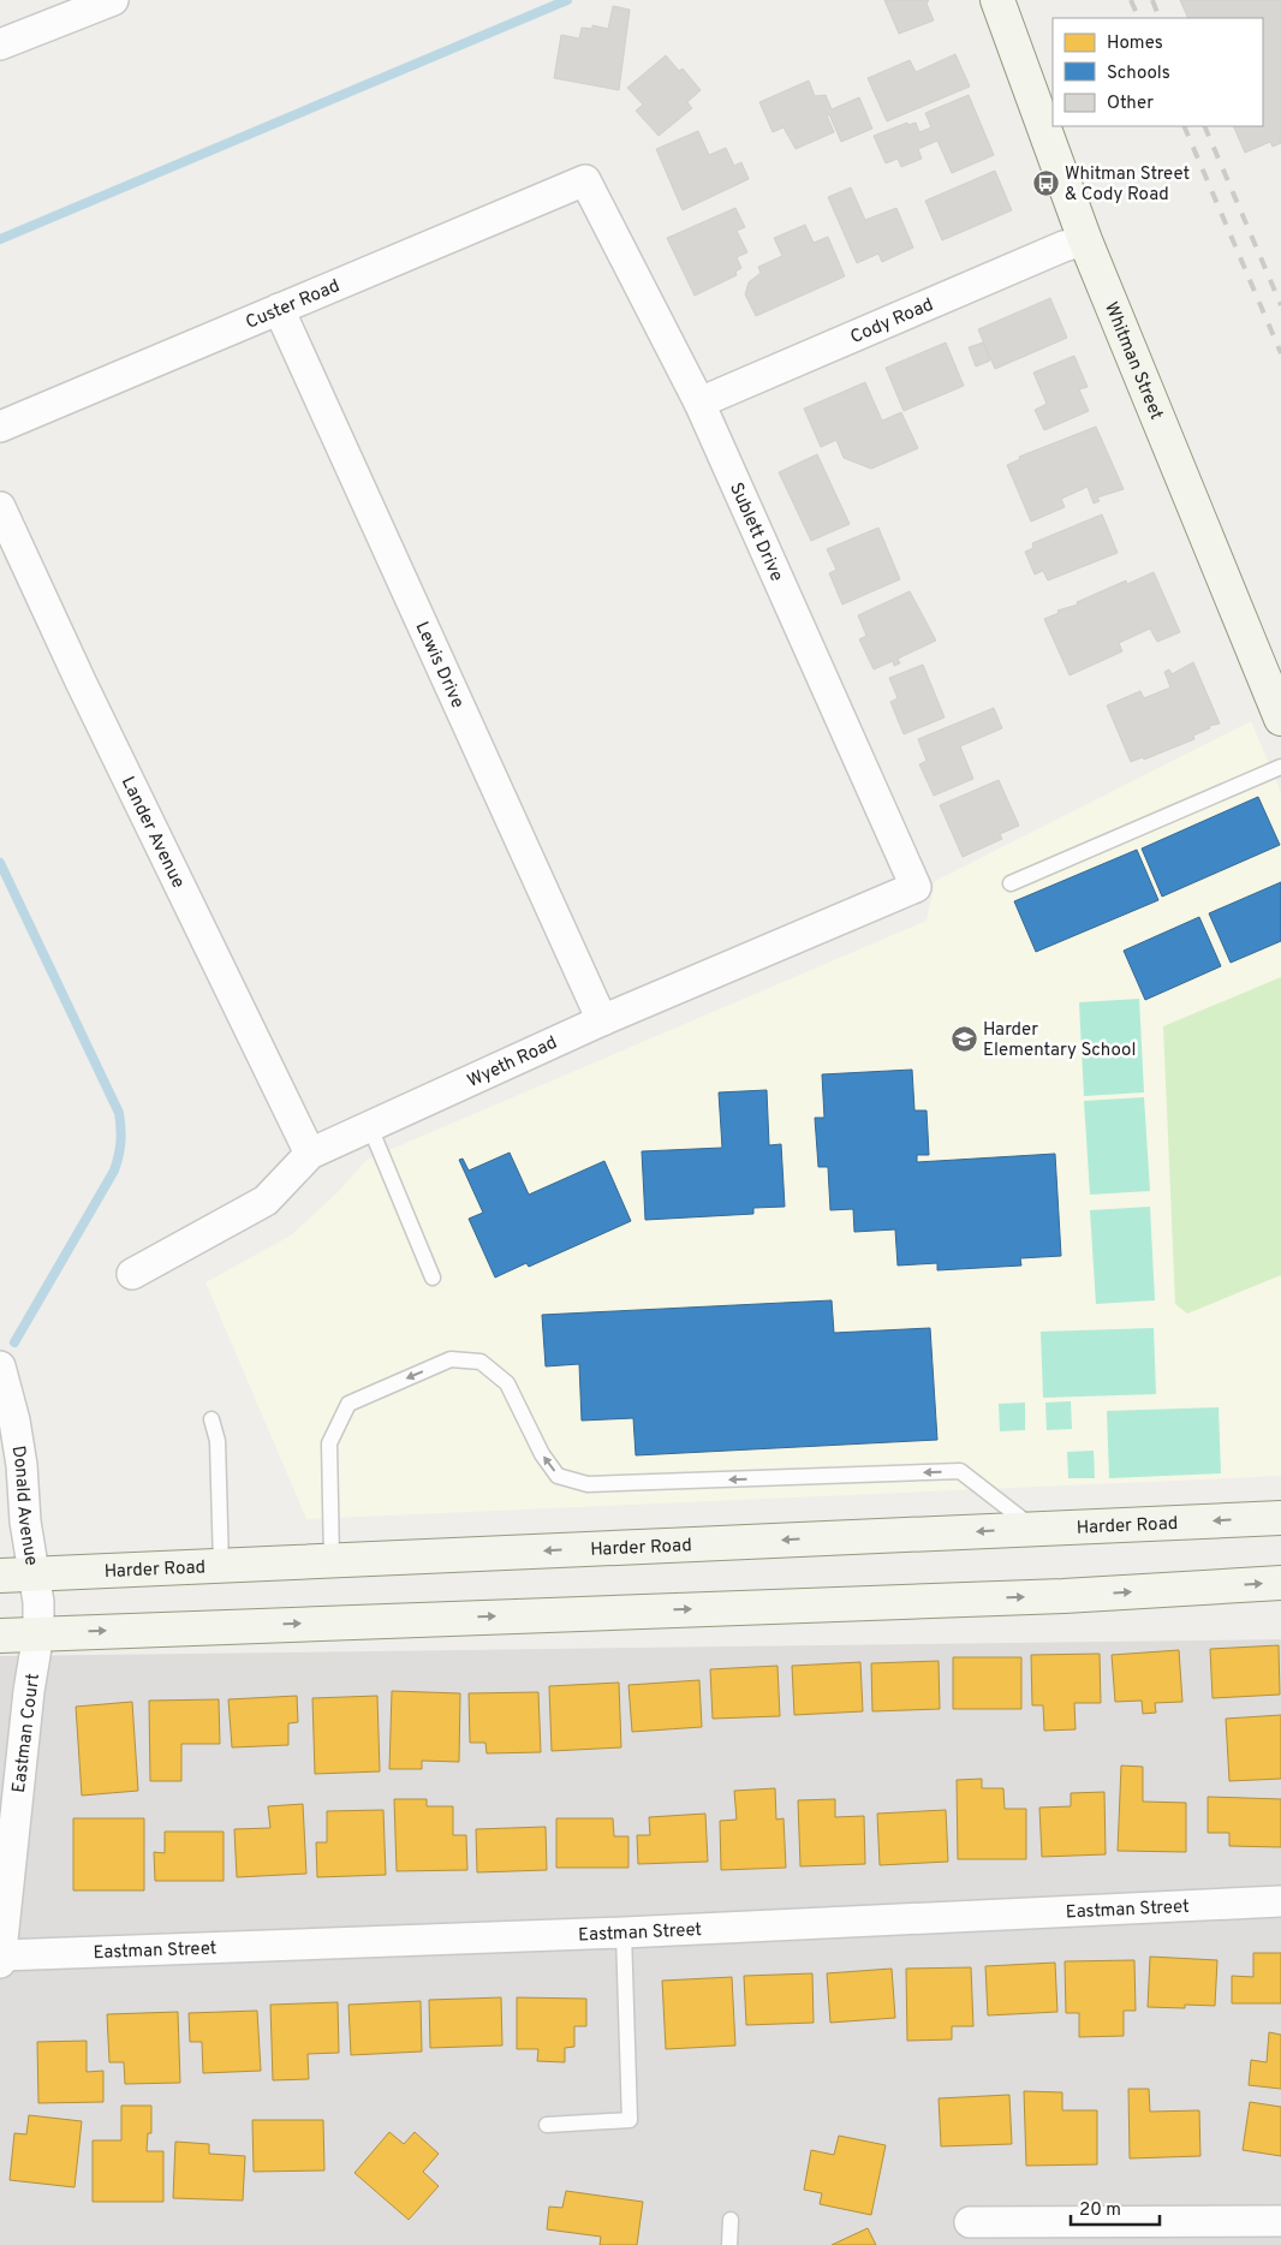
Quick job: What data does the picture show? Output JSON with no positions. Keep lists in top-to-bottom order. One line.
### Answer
{"streets":{"main road":["Whitman Street","Harder Road"],"street":["Custer Road","Cody Road","Sublett Drive","Lewis Drive","Lander Avenue","Wyeth Road","Donald Avenue","Eastman Court","Eastman Street"]},"crossings":[["Custer Road","Sublett Drive"],["Custer Road","Lewis Drive"],["Cody Road","Whitman Street"],["Cody Road","Sublett Drive"],["Sublett Drive","Wyeth Road"],["Lewis Drive","Wyeth Road"],["Lander Avenue","Wyeth Road"],["Donald Avenue","Harder Road"],["Donald Avenue","Eastman Court"],["Harder Road","Eastman Court"],["Eastman Court","Eastman Street"]],"places":{"bus stop":["Whitman Street & Cody Road"],"school or university":["Harder Elementary School"]},"legend":["Homes","Schools","Other"],"scale_bar":"20 m"}
